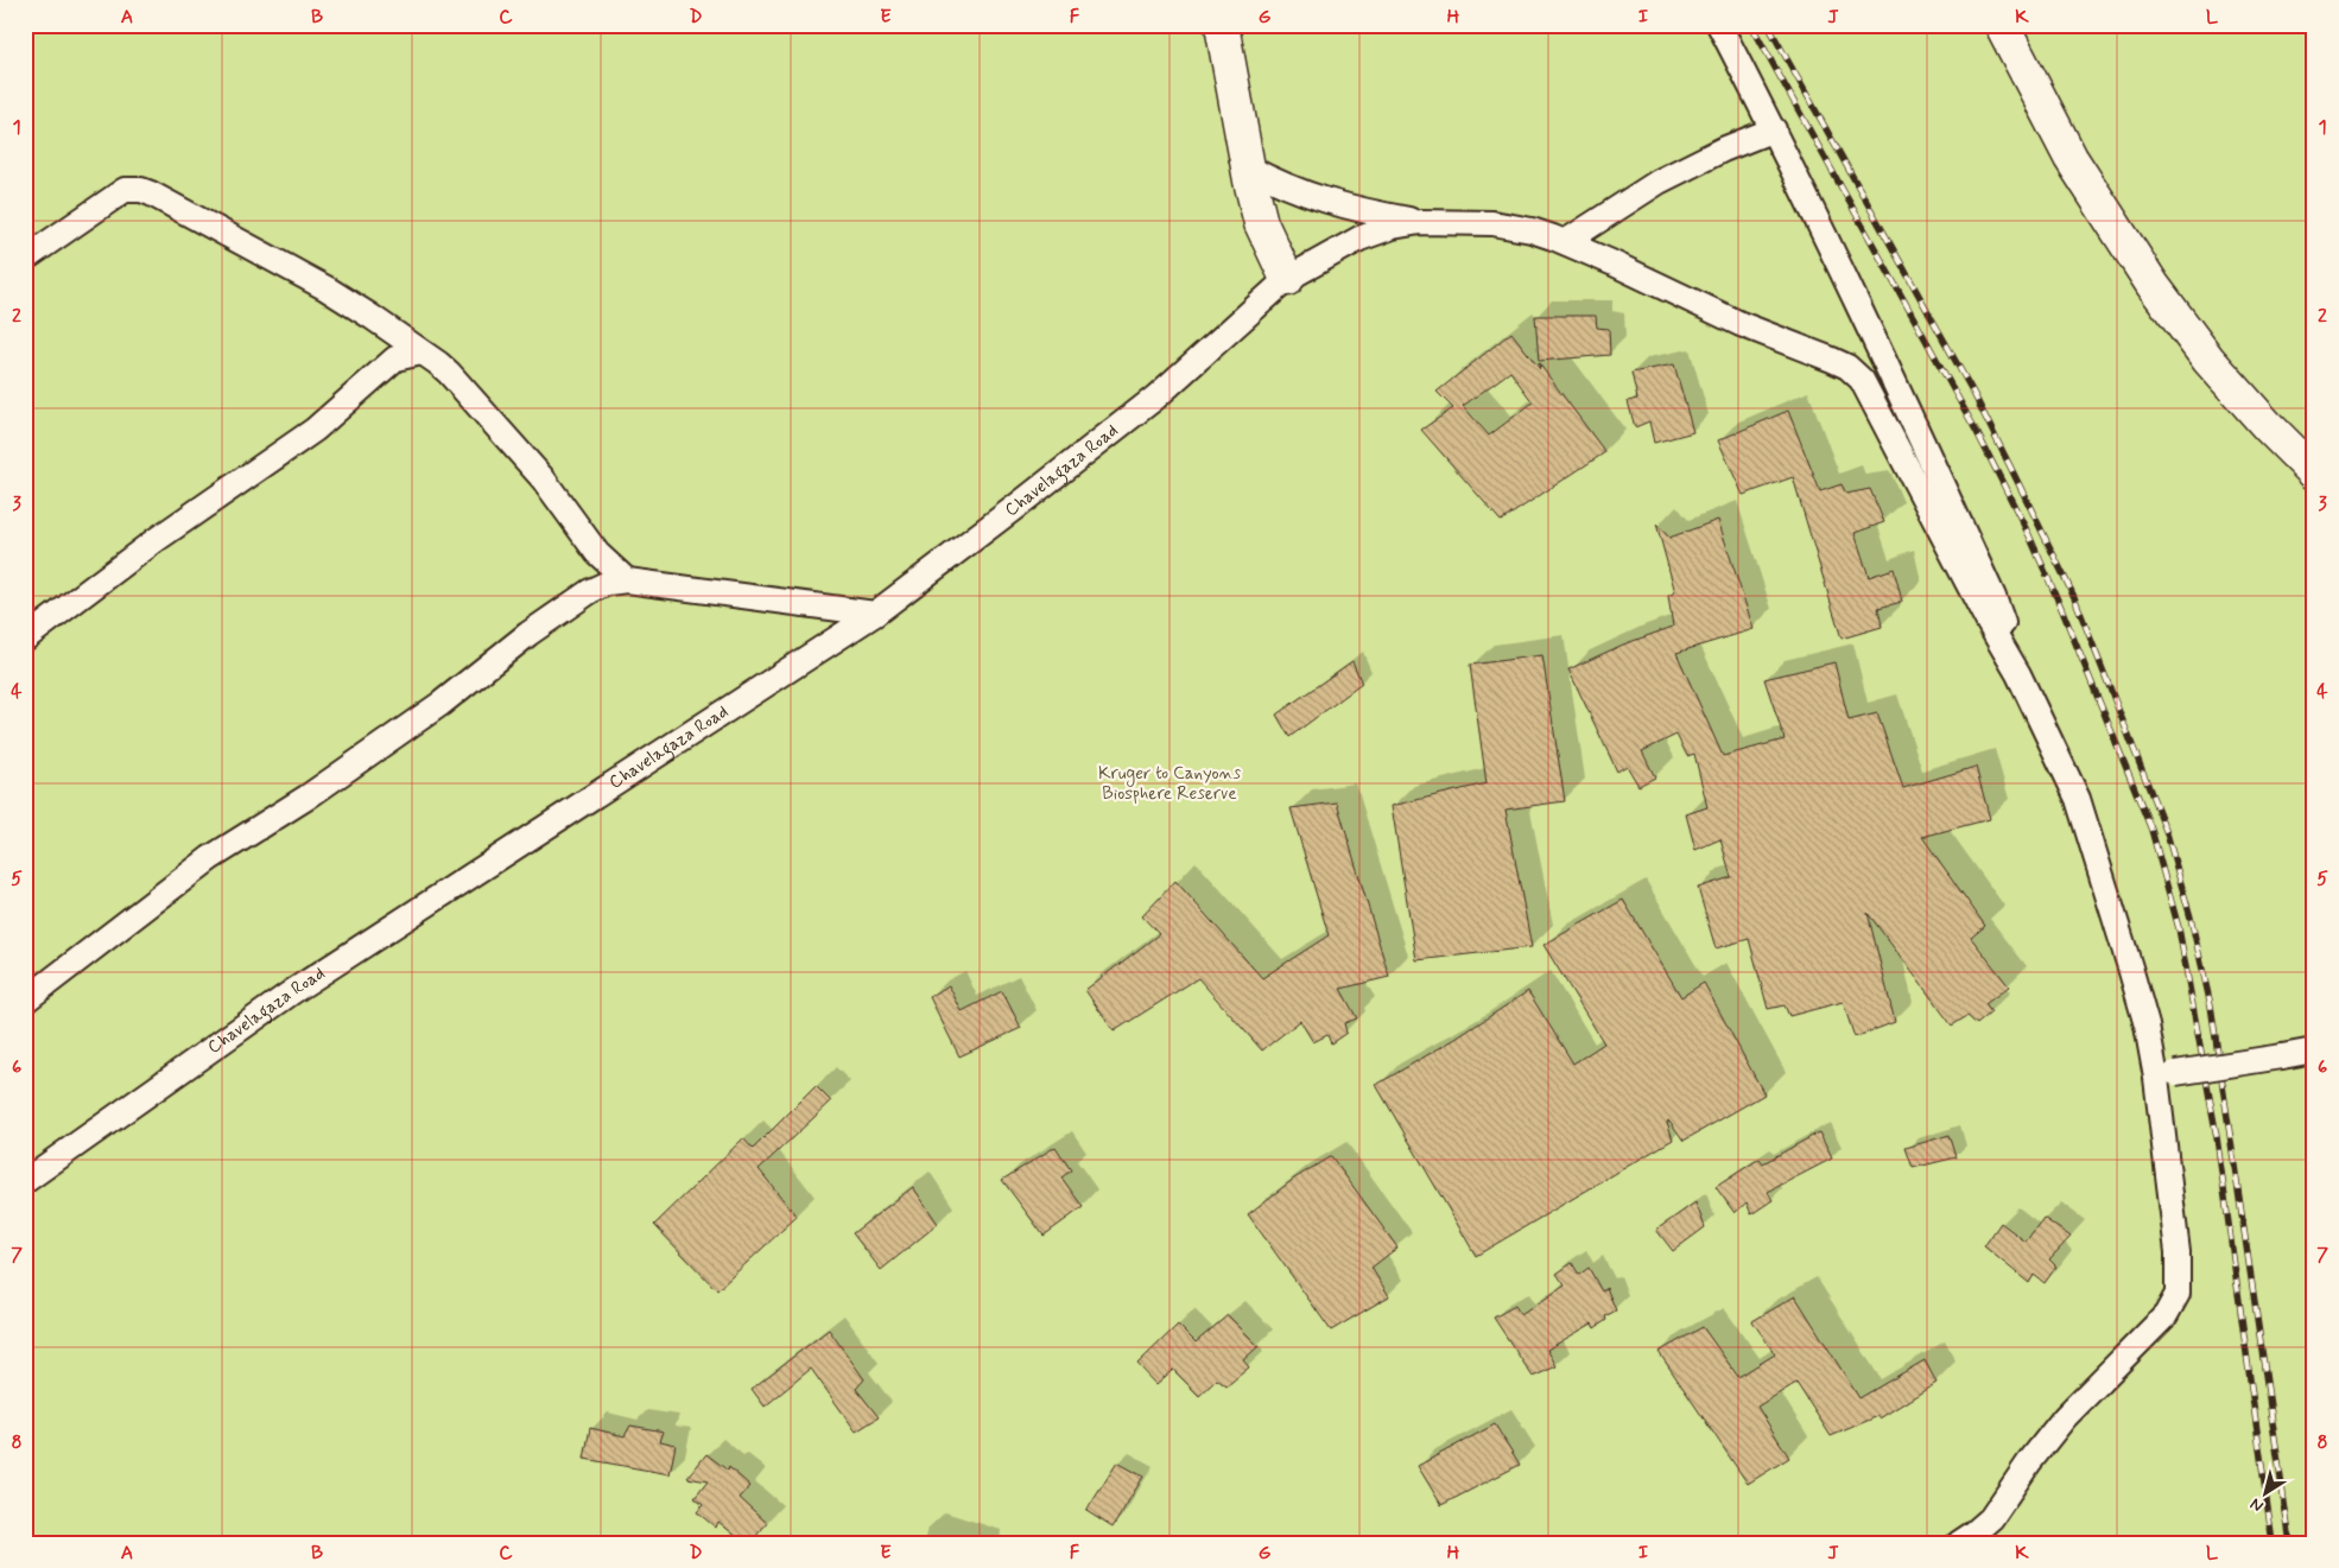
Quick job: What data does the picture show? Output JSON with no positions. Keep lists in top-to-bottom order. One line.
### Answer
{"streets":{"street":["Chavelagaza Road"]},"parks":["Kruger to Canyons Biosphere Reserve"],"north":"bottom left","grid":{"columns":["A","B","C","D","E","F","G","H","I","J","K","L"],"rows":["1","2","3","4","5","6","7","8"]}}
